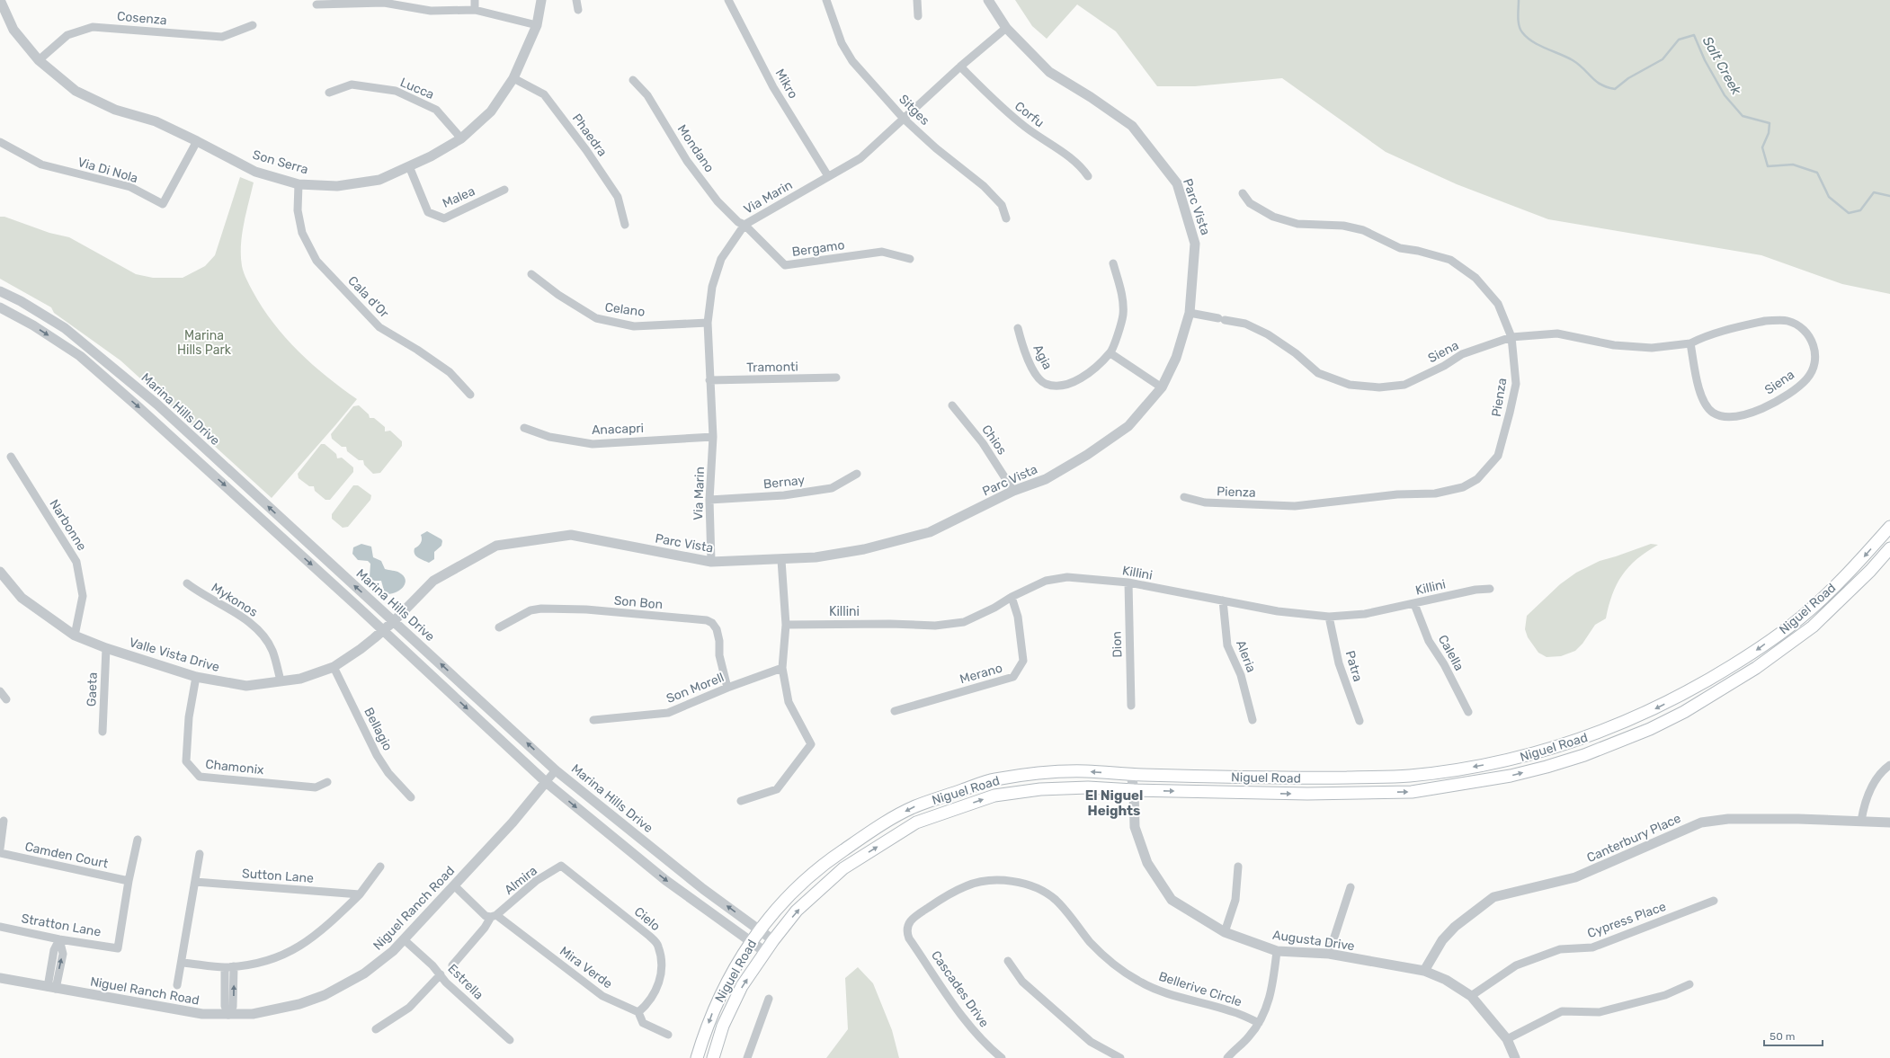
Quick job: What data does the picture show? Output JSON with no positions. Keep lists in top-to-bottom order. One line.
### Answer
{"streets":{"main road":["Niguel Road"],"street":["Cosenza","Mikro","Lucca","Sitges","Corfu","Phaedra","Mondano","Son Serra","Via Di Nola","Malea","Via Marin","Parc Vista","Bergamo","Cala d'Or","Celano","Siena","Agia","Tramonti","Pienza","Marina Hills Drive","Anacapri","Chios","Bernay","Narbonne","Killini","Mykonos","Son Bon","Dion","Calella","Valle Vista Drive","Aleria","Patra","Merano","Son Morell","Gaeta","Bellagio","Chamonix","Canterbury Place","Camden Court","Sutton Lane","Almira","Niguel Ranch Road","Cielo","Cypress Place","Stratton Lane","Augusta Drive","Mira Verde","Estrella","Cascades Drive","Bellerive Circle"]},"crossings":[["Cosenza","Son Serra"],["Mikro","Via Marin"],["Lucca","Son Serra"],["Sitges","Via Marin"],["Corfu","Via Marin"],["Phaedra","Son Serra"],["Mondano","Via Marin"],["Mondano","Bergamo"],["Son Serra","Via Di Nola"],["Son Serra","Malea"],["Son Serra","Cala d'Or"],["Via Marin","Parc Vista"],["Via Marin","Bergamo"],["Via Marin","Celano"],["Via Marin","Tramonti"],["Via Marin","Anacapri"],["Via Marin","Bernay"],["Parc Vista","Siena"],["Parc Vista","Marina Hills Drive"],["Parc Vista","Chios"],["Parc Vista","Valle Vista Drive"],["Siena","Pienza"],["Marina Hills Drive","Niguel Road"],["Marina Hills Drive","Valle Vista Drive"],["Marina Hills Drive","Niguel Ranch Road"],["Narbonne","Valle Vista Drive"],["Killini","Dion"],["Killini","Calella"],["Killini","Aleria"],["Killini","Patra"],["Killini","Merano"],["Mykonos","Valle Vista Drive"],["Son Bon","Son Morell"],["Niguel Road","Augusta Drive"],["Valle Vista Drive","Gaeta"],["Valle Vista Drive","Bellagio"],["Valle Vista Drive","Chamonix"],["Canterbury Place","Augusta Drive"],["Camden Court","Stratton Lane"],["Almira","Cielo"],["Almira","Mira Verde"],["Niguel Ranch Road","Mira Verde"],["Niguel Ranch Road","Estrella"],["Cielo","Mira Verde"],["Cypress Place","Augusta Drive"],["Cascades Drive","Bellerive Circle"]],"districts":["El Niguel Heights"],"water":["Salt Creek"],"parks":["Marina Hills Park"],"scale_bar":"50 m"}
